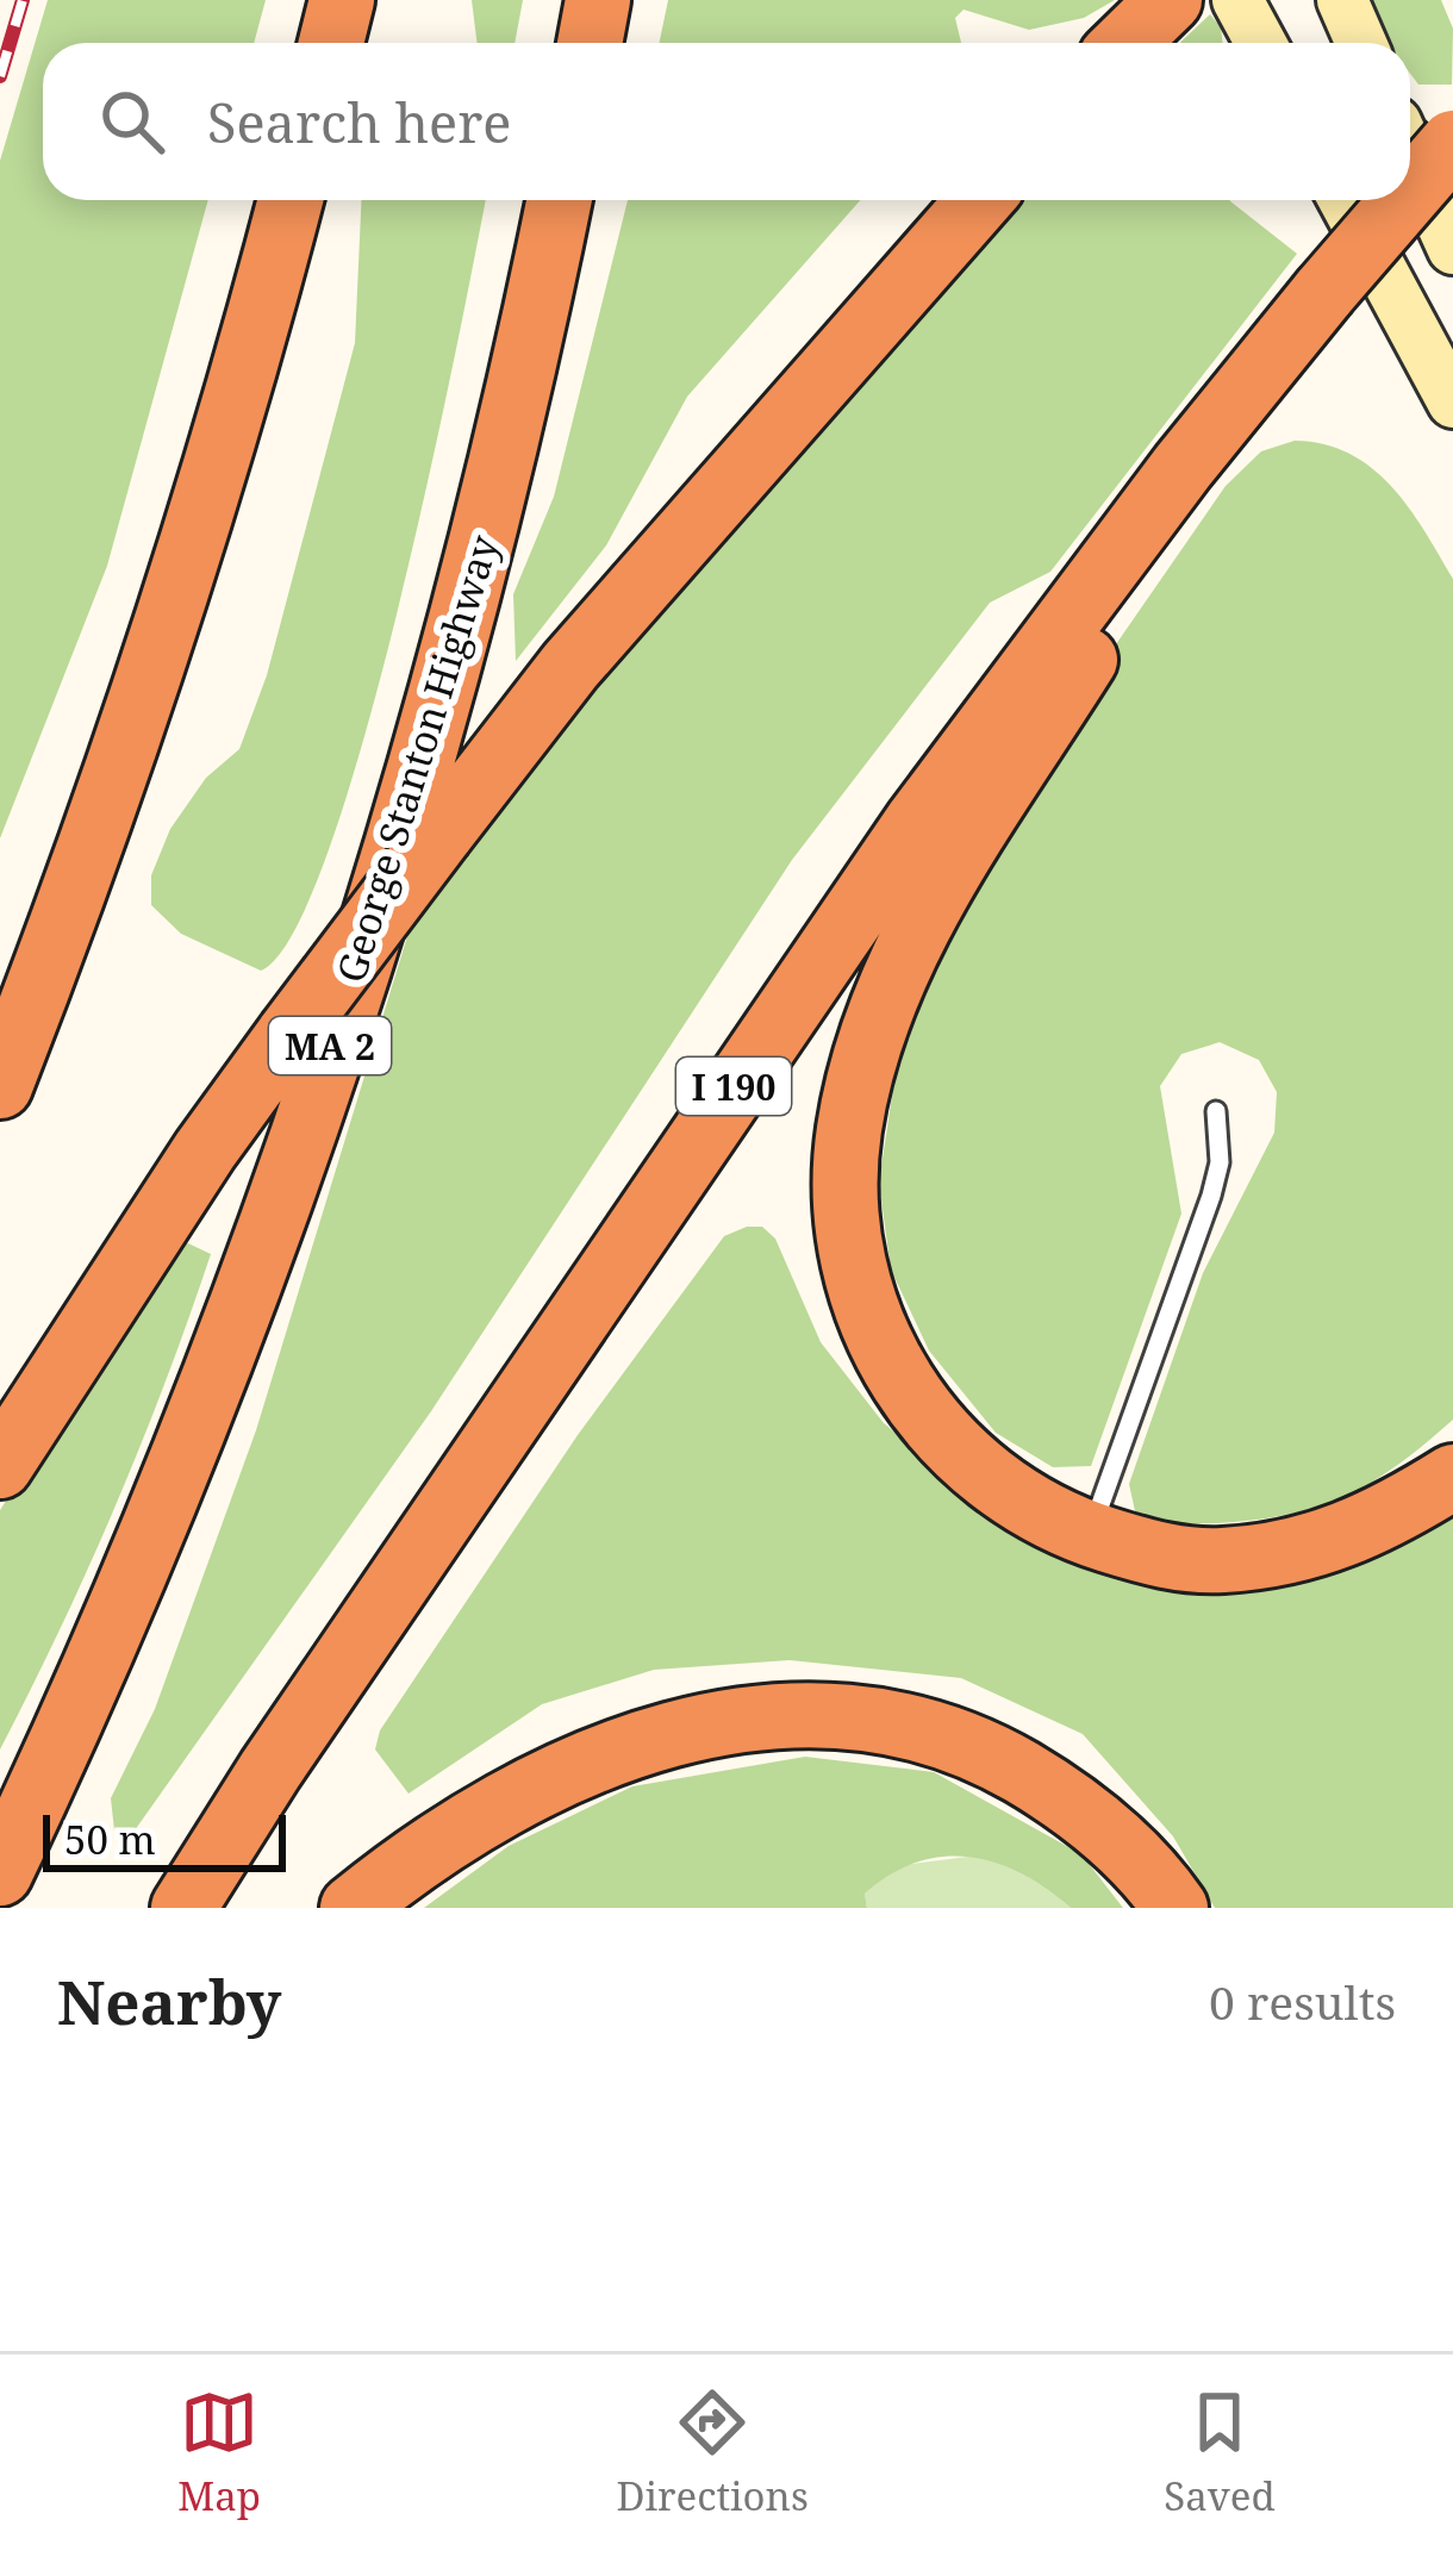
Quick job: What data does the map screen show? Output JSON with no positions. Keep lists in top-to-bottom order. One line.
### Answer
{"streets":{"highway":["George Stanton Highway","MA 2","I 190"]},"scale_bar":"50 m","page":{"search":"Search here","scale":"50 m","heading":["Nearby","0 results"],"nav":["Map","Directions","Saved"]}}
